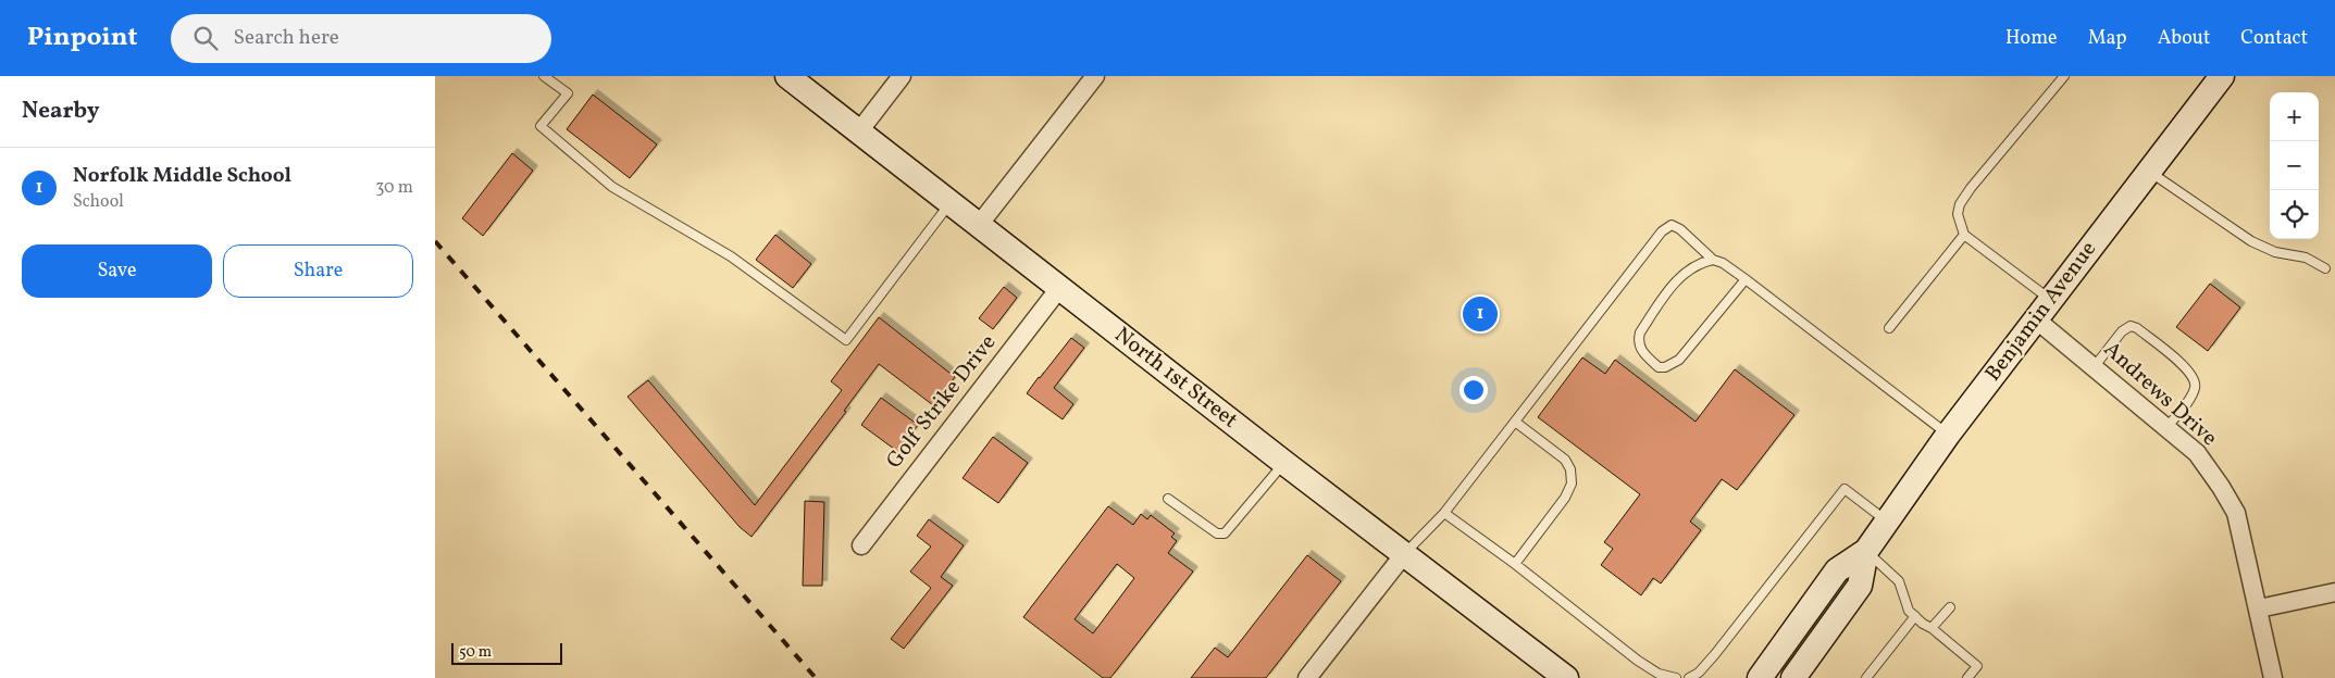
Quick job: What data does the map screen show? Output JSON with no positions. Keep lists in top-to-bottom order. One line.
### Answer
{"streets":{"main road":["Benjamin Avenue","North 1st Street"],"street":["Andrews Drive","Golf Strike Drive"]},"crossings":[["Benjamin Avenue","Andrews Drive"],["North 1st Street","Golf Strike Drive"]],"scale_bar":"50 m","page":{"header":"Pinpoint","search":"Search here","nav":["Home","Map","About","Contact"],"heading":"Nearby","map_buttons":["+","−"],"list":[{"mark":"1","name":"Norfolk Middle School","note":"School","value":"30 m"}],"buttons":["Save","Share"],"pins":"1","scale":"50 m"}}
